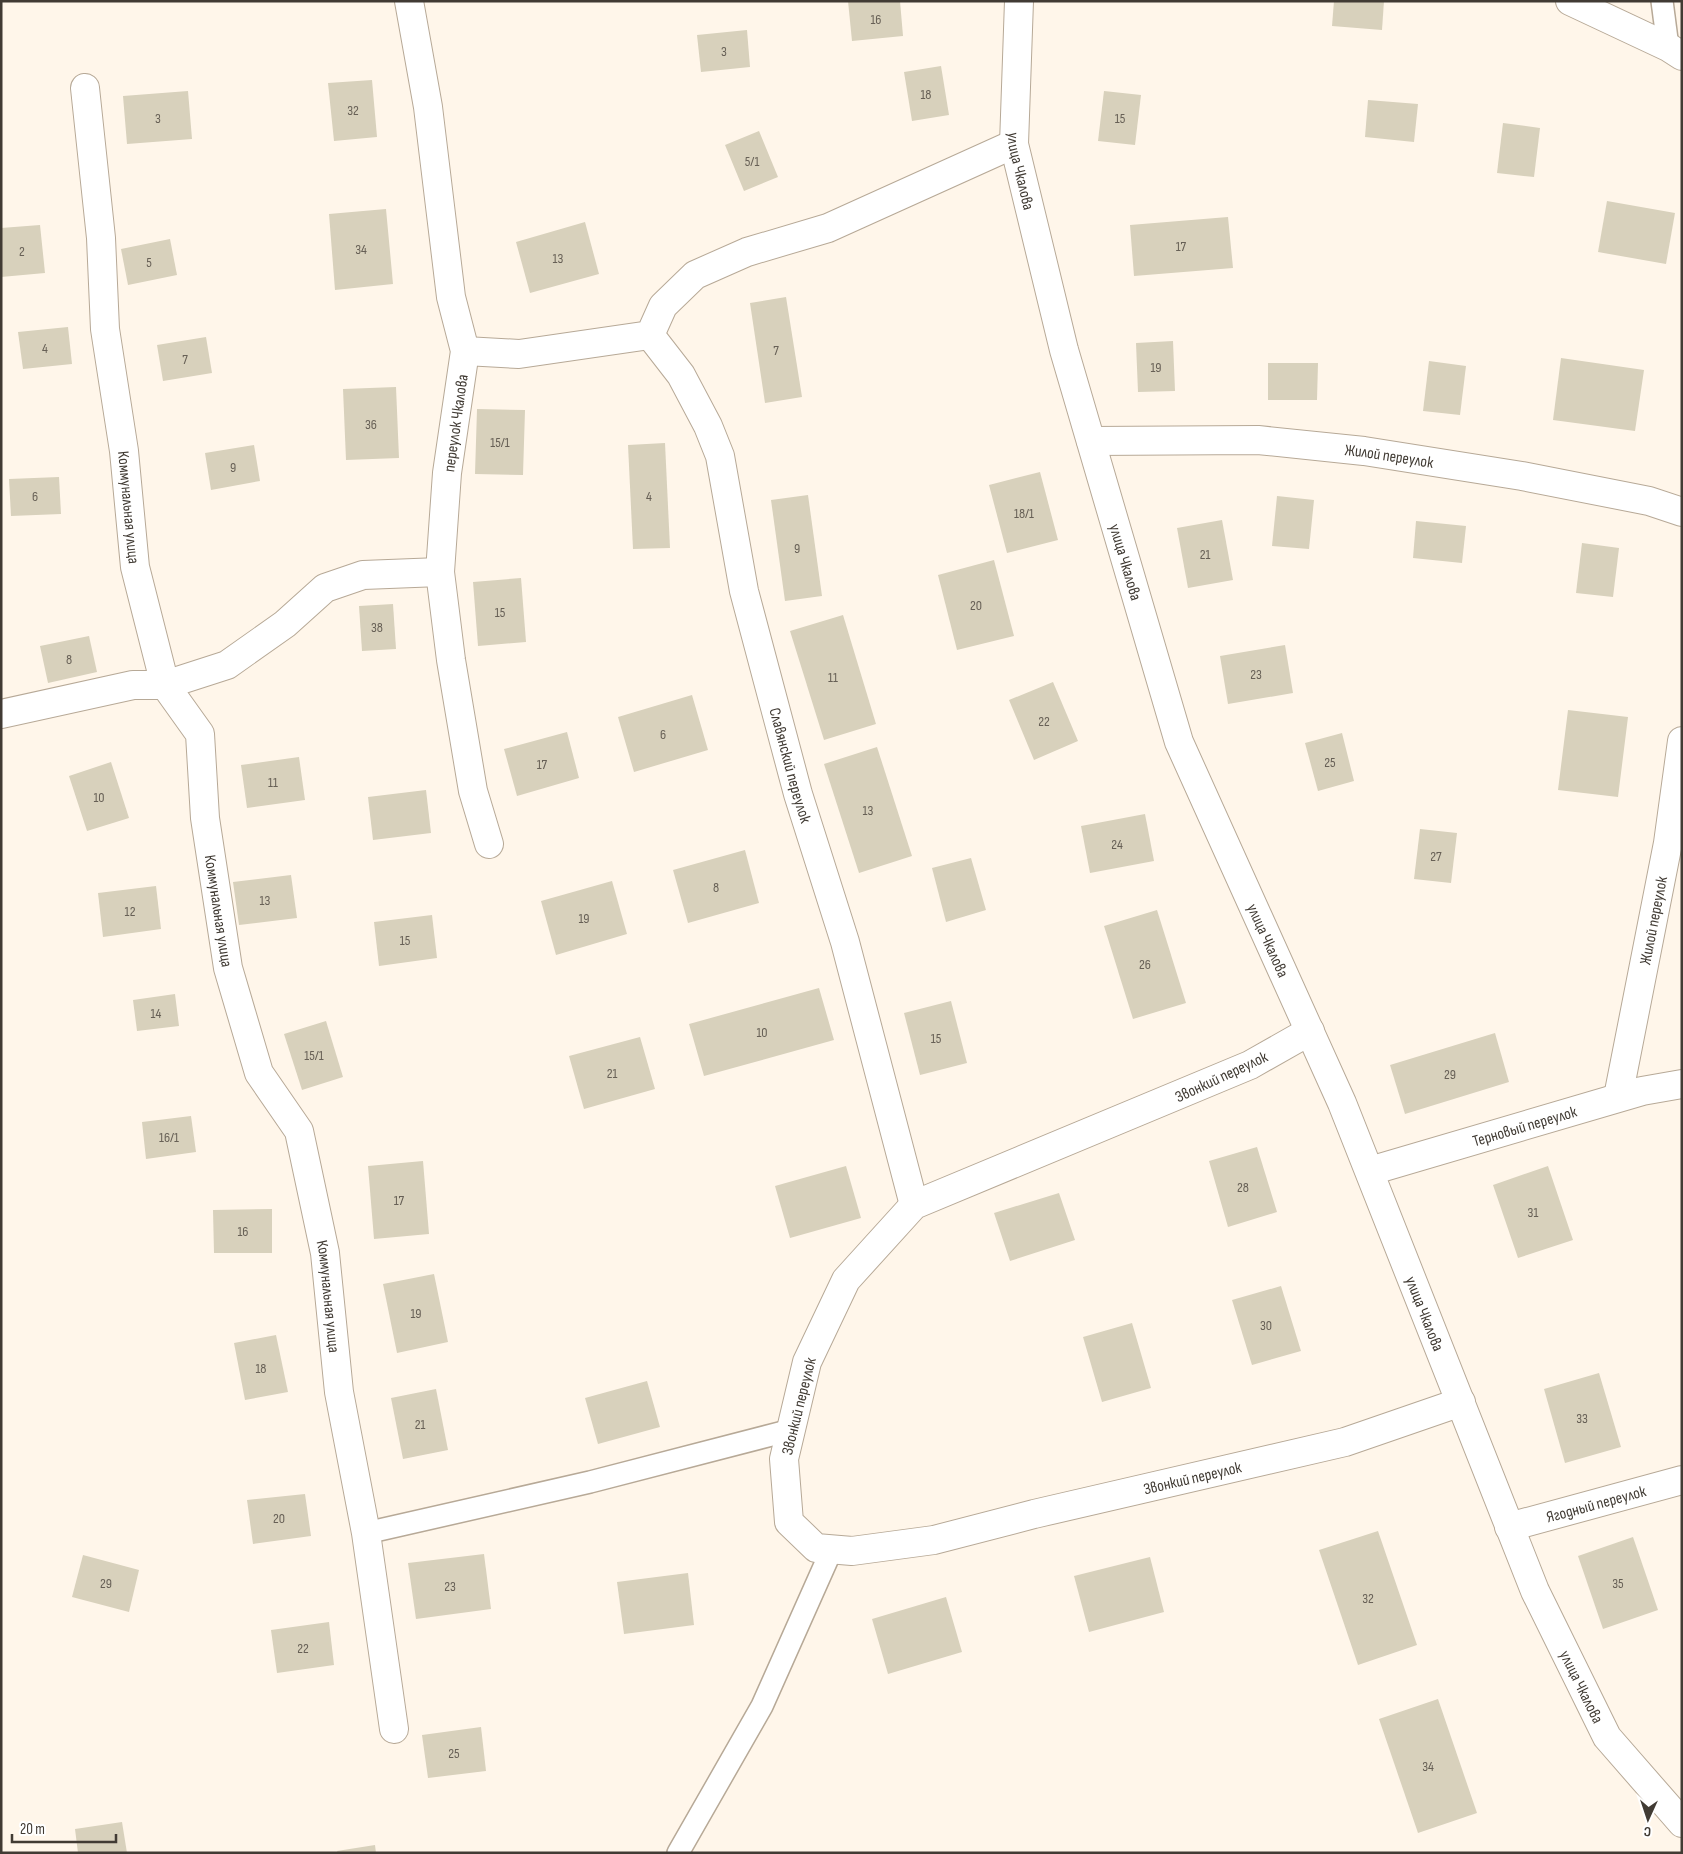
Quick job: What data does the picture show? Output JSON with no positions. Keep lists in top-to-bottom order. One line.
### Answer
{"streets":{"street":["улица Чкалова","переулок Чкалова","Жилой переулок","Коммунальная улица","Славянский переулок","Звонкий переулок","Терновый переулок","Ягодный переулок"]},"crossings":[["улица Чкалова","Жилой переулок"],["улица Чкалова","Звонкий переулок"],["улица Чкалова","Терновый переулок"],["улица Чкалова","Ягодный переулок"],["Жилой переулок","Терновый переулок"],["Славянский переулок","Звонкий переулок"]],"house_numbers":["16","3","18","32","3","15","5/1","17","34","2","13","5","4","7","7","19","36","15/1","9","6","4","18/1","9","21","20","15","38","8","23","11","22","6","25","17","11","10","13","24","27","8","13","12","19","15","26","14","10","15","15/1","21","29","16/1","28","17","31","16","19","30","18","33","21","20","29","35","23","32","22","25","34"],"scale_bar":"20 m","north":"bottom"}
